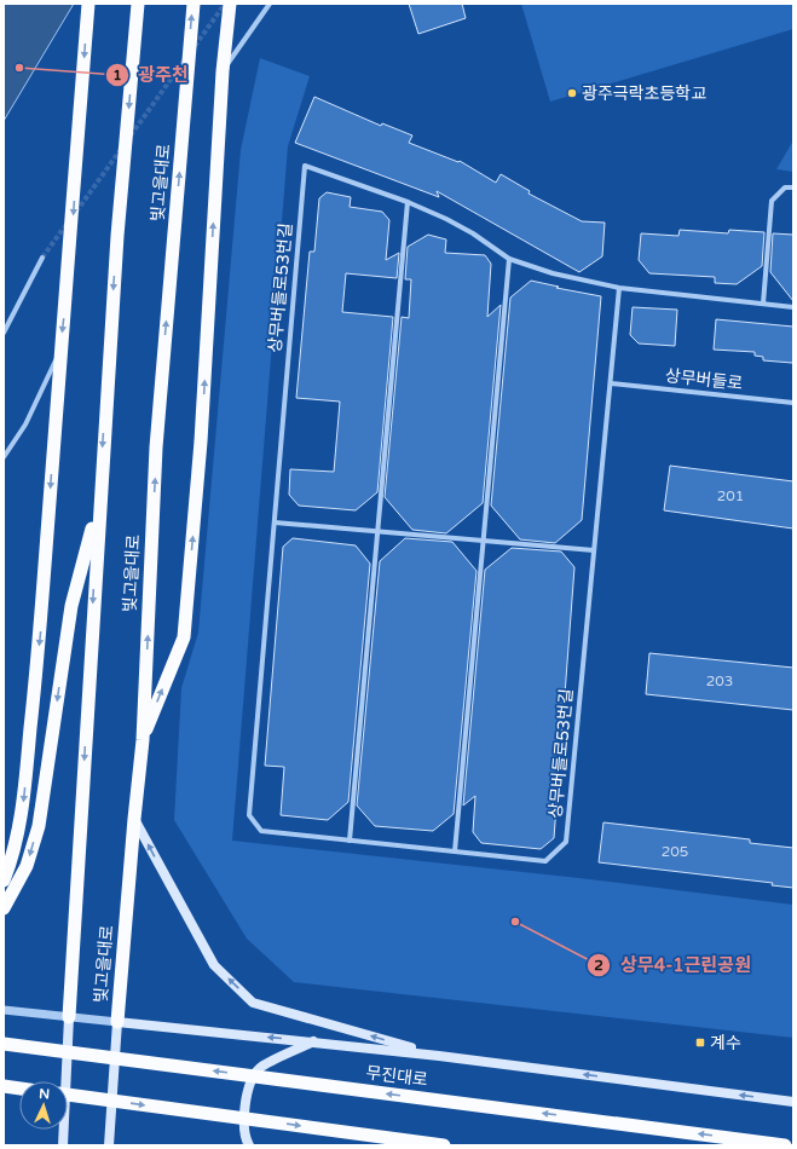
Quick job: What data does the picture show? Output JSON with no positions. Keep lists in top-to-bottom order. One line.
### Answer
{"streets":{"highway":["빛고을대로","무진대로"],"street":["상무버들로53번길","상무버들로"]},"crossings":[["빛고을대로","무진대로"],["상무버들로53번길","상무버들로"]],"one_way":["무진대로"],"places":{"other":["광주천","광주극락초등학교","상무4-1근린공원"],"transit":["계수"]},"house_numbers":["201","203","205"],"north":"top"}
